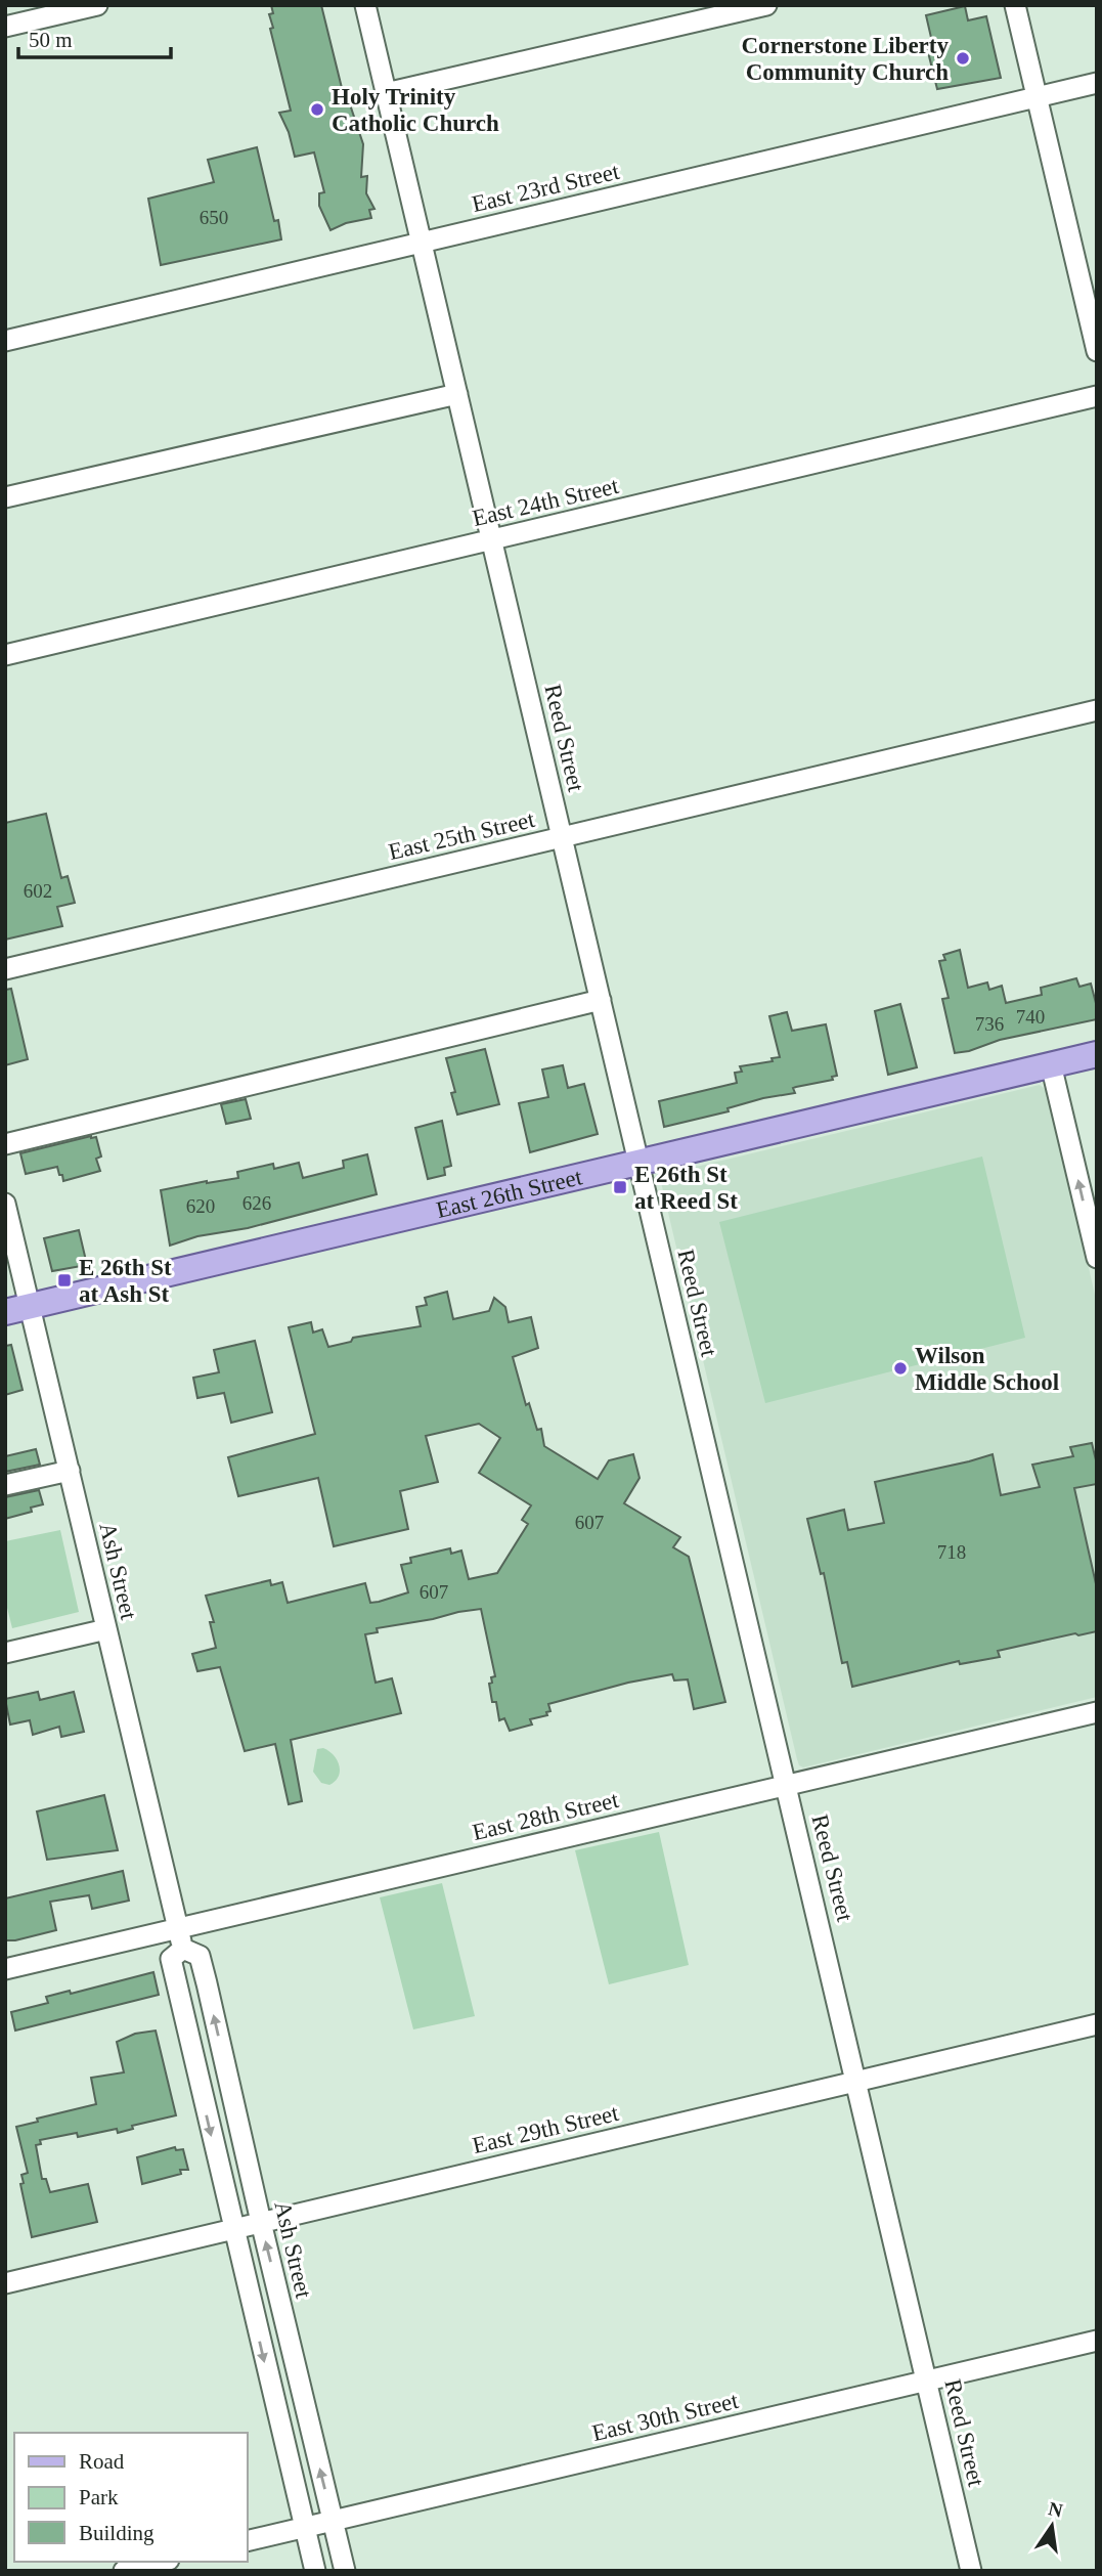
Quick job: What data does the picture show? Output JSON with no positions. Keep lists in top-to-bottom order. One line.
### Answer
{"streets":{"main road":["East 26th Street"],"street":["East 23rd Street","East 24th Street","Reed Street","East 25th Street","Ash Street","East 28th Street","East 29th Street","East 30th Street"]},"crossings":[["East 23rd Street","Reed Street"],["East 24th Street","Reed Street"],["Reed Street","East 25th Street"],["Reed Street","East 26th Street"],["Reed Street","East 28th Street"],["Reed Street","East 29th Street"],["Reed Street","East 30th Street"],["East 26th Street","Ash Street"],["Ash Street","East 28th Street"],["Ash Street","East 29th Street"],["Ash Street","East 30th Street"]],"places":{"other":["Cornerstone Liberty Community Church","Holy Trinity Catholic Church","Wilson Middle School"],"transit":["E 26th St at Reed St","E 26th St at Ash St"]},"house_numbers":["650","602","740","736","626","620","607","718","607"],"legend":["Road","Park","Building"],"scale_bar":"50 m","north":"top"}
